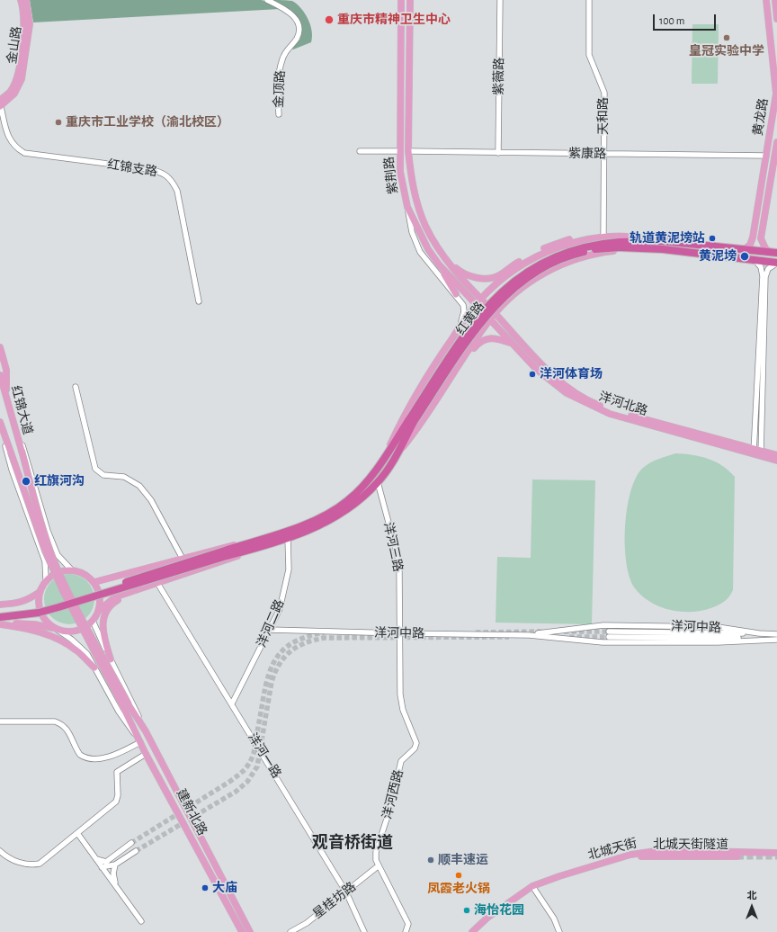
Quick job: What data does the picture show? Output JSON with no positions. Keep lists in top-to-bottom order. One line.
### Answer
{"streets":{"highway":["红黄路"],"main road":["金山路","黄龙路","紫荆路","洋河北路","红锦大道","建新北路","北城天街隧道","北城天街"],"street":["紫薇路","金顶路","天和路","紫康路","红锦支路","洋河三路","洋河二路","洋河中路","洋河一路","洋河西路","星桂坊路"]},"crossings":[["金山路","红锦支路"],["紫薇路","紫康路"],["天和路","紫康路"],["黄龙路","紫康路"],["紫康路","紫荆路"],["紫荆路","洋河北路"],["红黄路","洋河三路"],["红黄路","洋河二路"],["红锦大道","建新北路"],["洋河三路","洋河中路"],["洋河三路","洋河西路"],["洋河二路","洋河中路"],["洋河二路","洋河一路"],["洋河中路","洋河西路"],["洋河一路","星桂坊路"],["洋河西路","星桂坊路"],["北城天街隧道","北城天街"]],"districts":["观音桥街道"],"places":["重庆市精神卫生中心","皇冠实验中学","重庆市工业学校（渝北校区）","轨道黄泥塝站","黄泥塝","洋河体育场","红旗河沟","顺丰速运","凤霞老火锅","大庙","海怡花园"],"scale_bar":"100 m","north":"top"}
